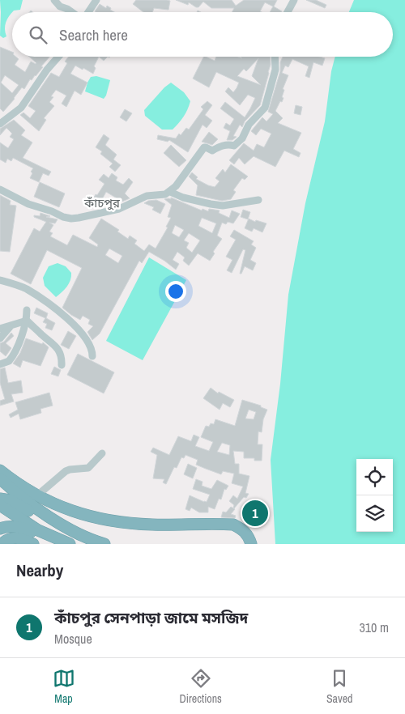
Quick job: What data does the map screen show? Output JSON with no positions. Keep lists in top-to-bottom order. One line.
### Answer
{"districts":["কাঁচপুর"],"page":{"search":"Search here","pins":"1","heading":"Nearby","list":[{"mark":"1","name":"কাঁচপুর সেনপাড়া জামে মসজিদ","note":"Mosque","value":"310 m"}],"nav":["Map","Directions","Saved"]}}
